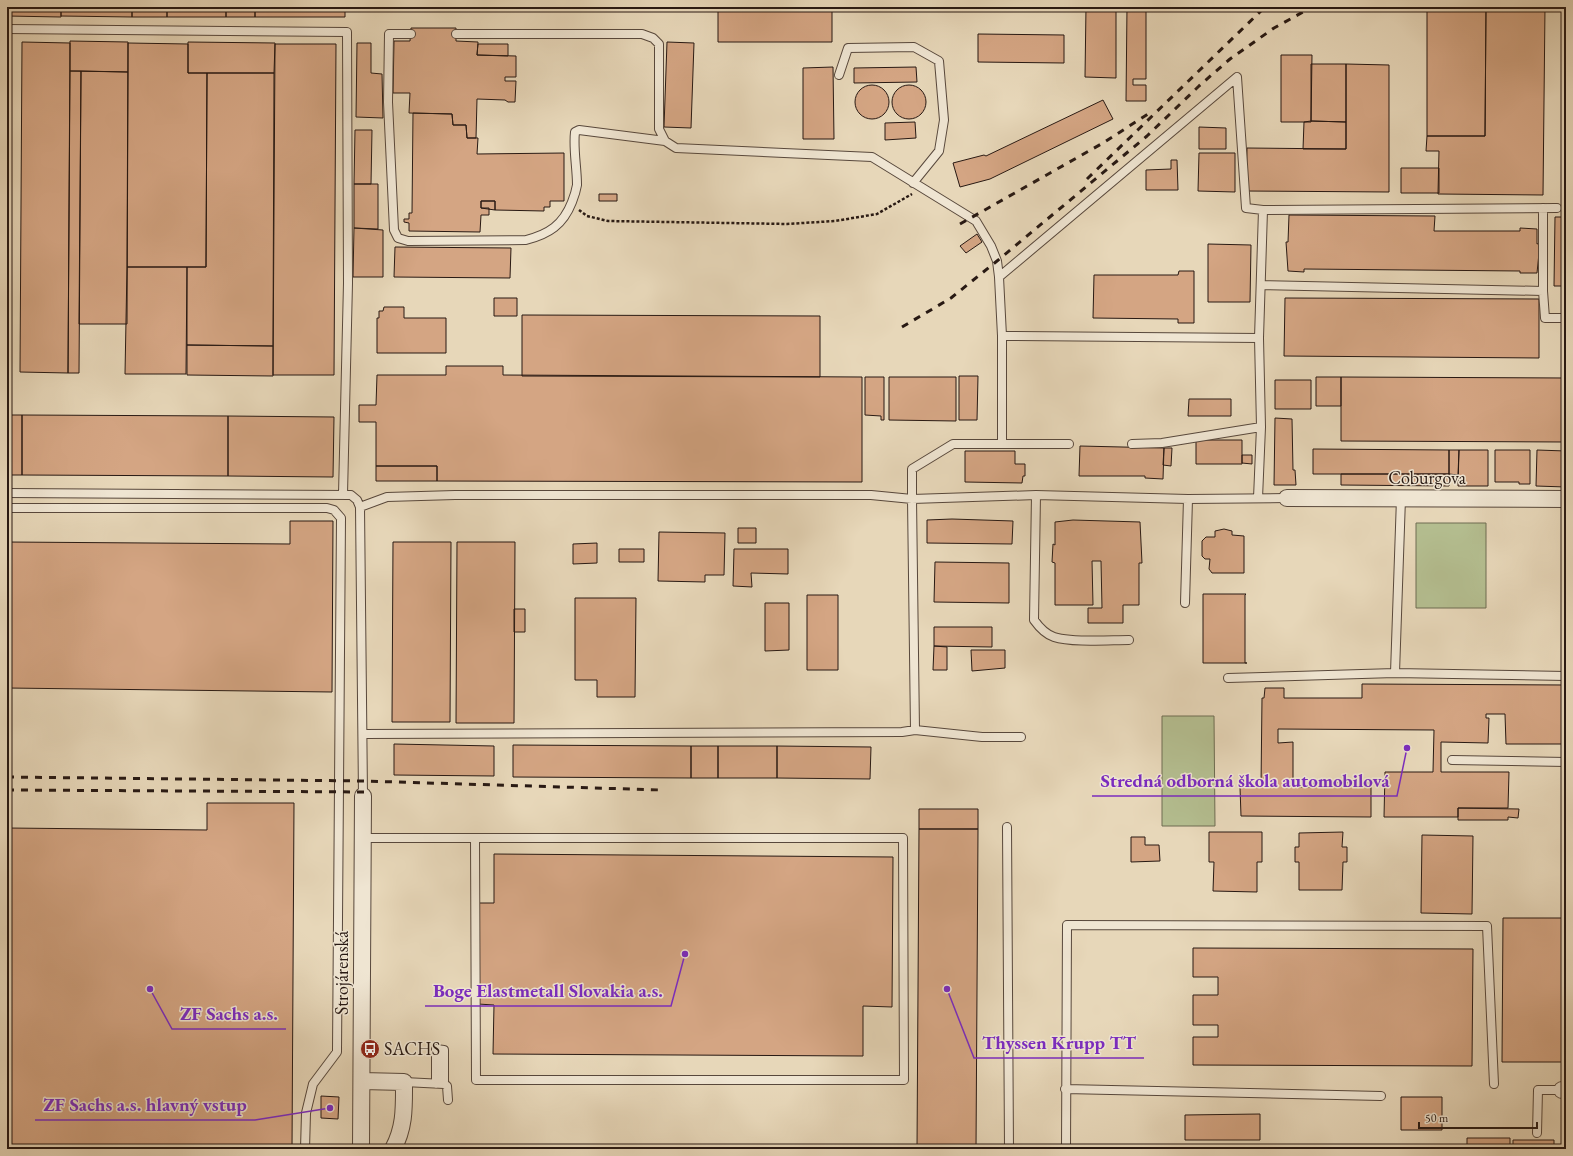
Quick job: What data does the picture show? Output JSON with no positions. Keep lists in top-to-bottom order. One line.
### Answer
{"streets":{"street":["Coburgova","Strojárenská"]},"places":{"other":["Stredná odborná škola automobilová","Boge Elastmetall Slovakia a.s.","ZF Sachs a.s.","Thyssen Krupp TT","ZF Sachs a.s. hlavný vstup"],"bus stop":["SACHS"]},"scale_bar":"50 m"}
